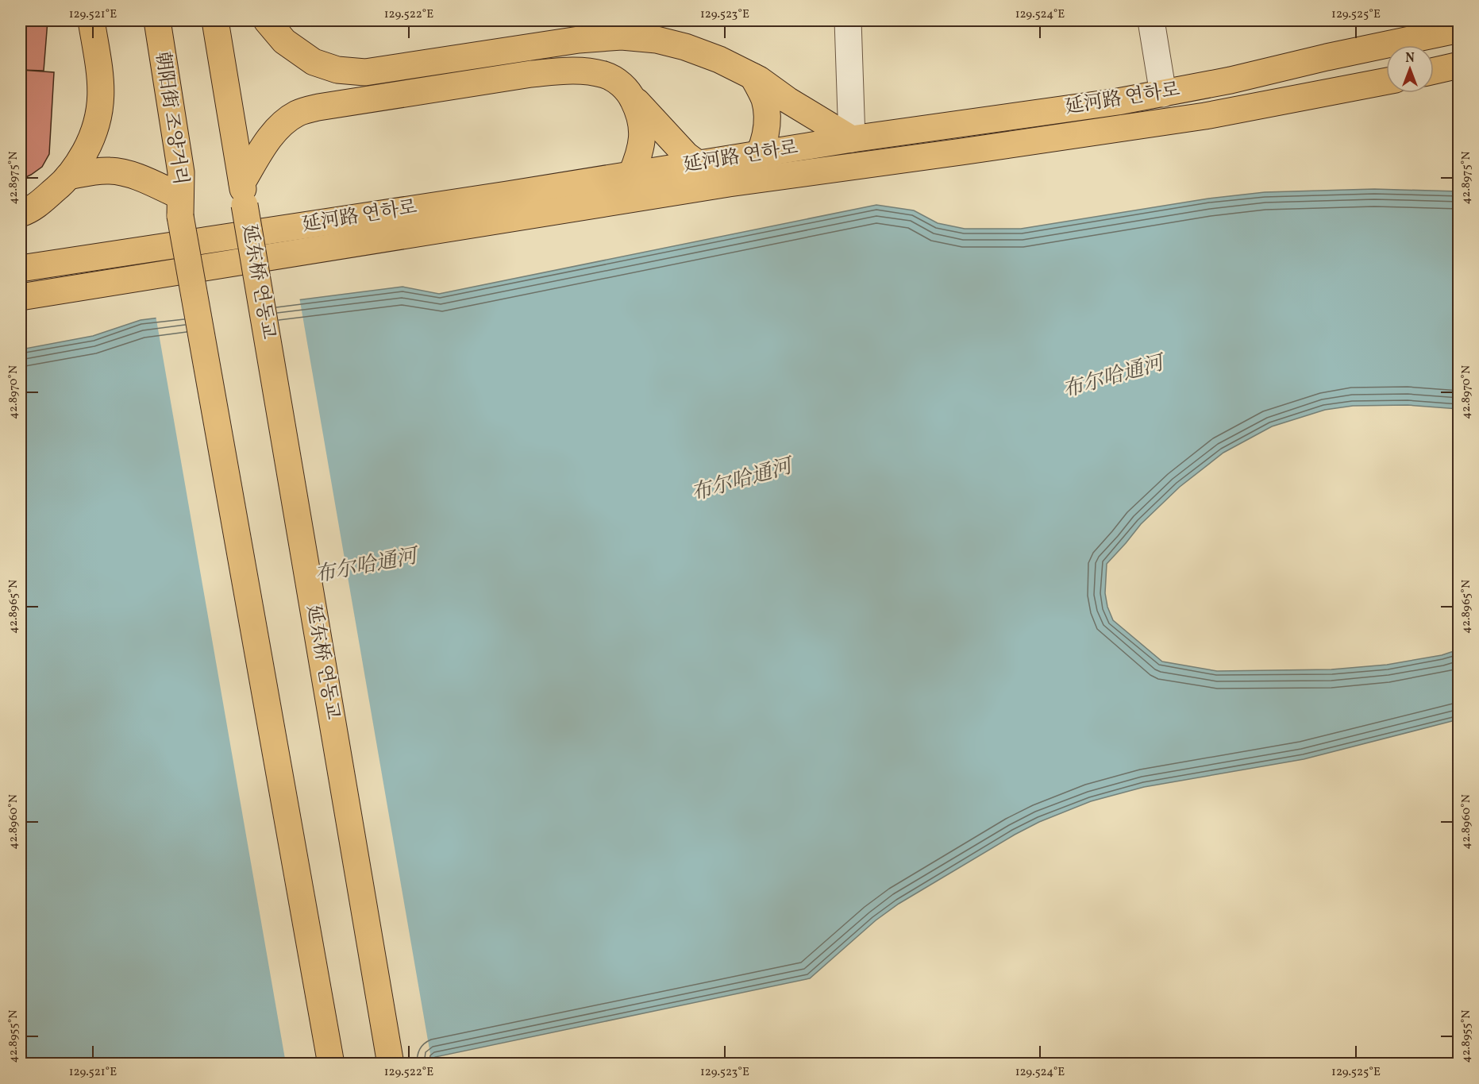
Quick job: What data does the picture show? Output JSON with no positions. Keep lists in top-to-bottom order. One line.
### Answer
{"streets":{"main road":["延河路 연하로","朝阳街 조양거리","延东桥 연동교"]},"water":["布尔哈通河"],"north":"top","coordinates":["129.521°E","129.522°E","129.523°E","129.524°E","129.525°E","42.8975°N","42.8970°N","42.8965°N","42.8960°N","42.8955°N"]}
